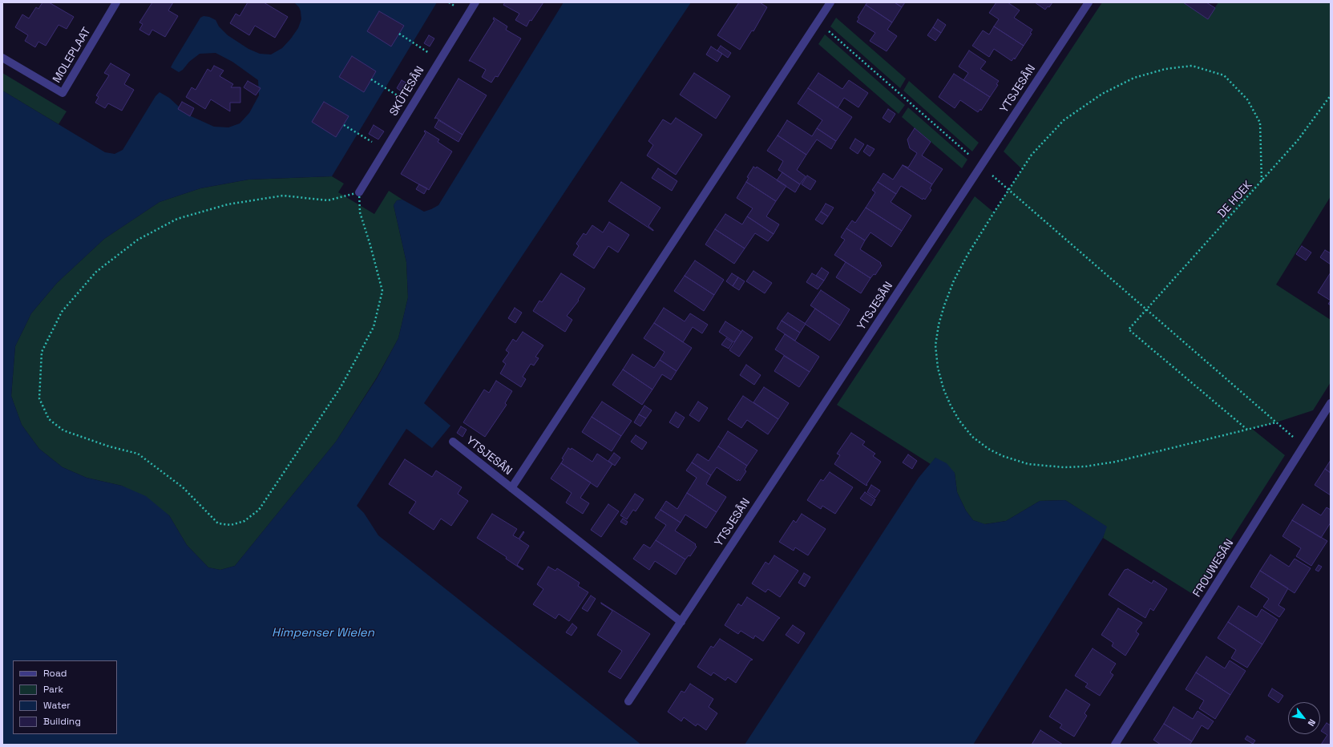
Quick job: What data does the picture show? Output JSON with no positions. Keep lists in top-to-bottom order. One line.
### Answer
{"streets":{"street":["MOLEPLAAT","YTSJESÂN","SKÛTESÂN","FROUWESÂN"],"path":["DE HOEK"]},"water":["Himpenser Wielen"],"legend":["Road","Park","Water","Building"],"north":"bottom right"}
